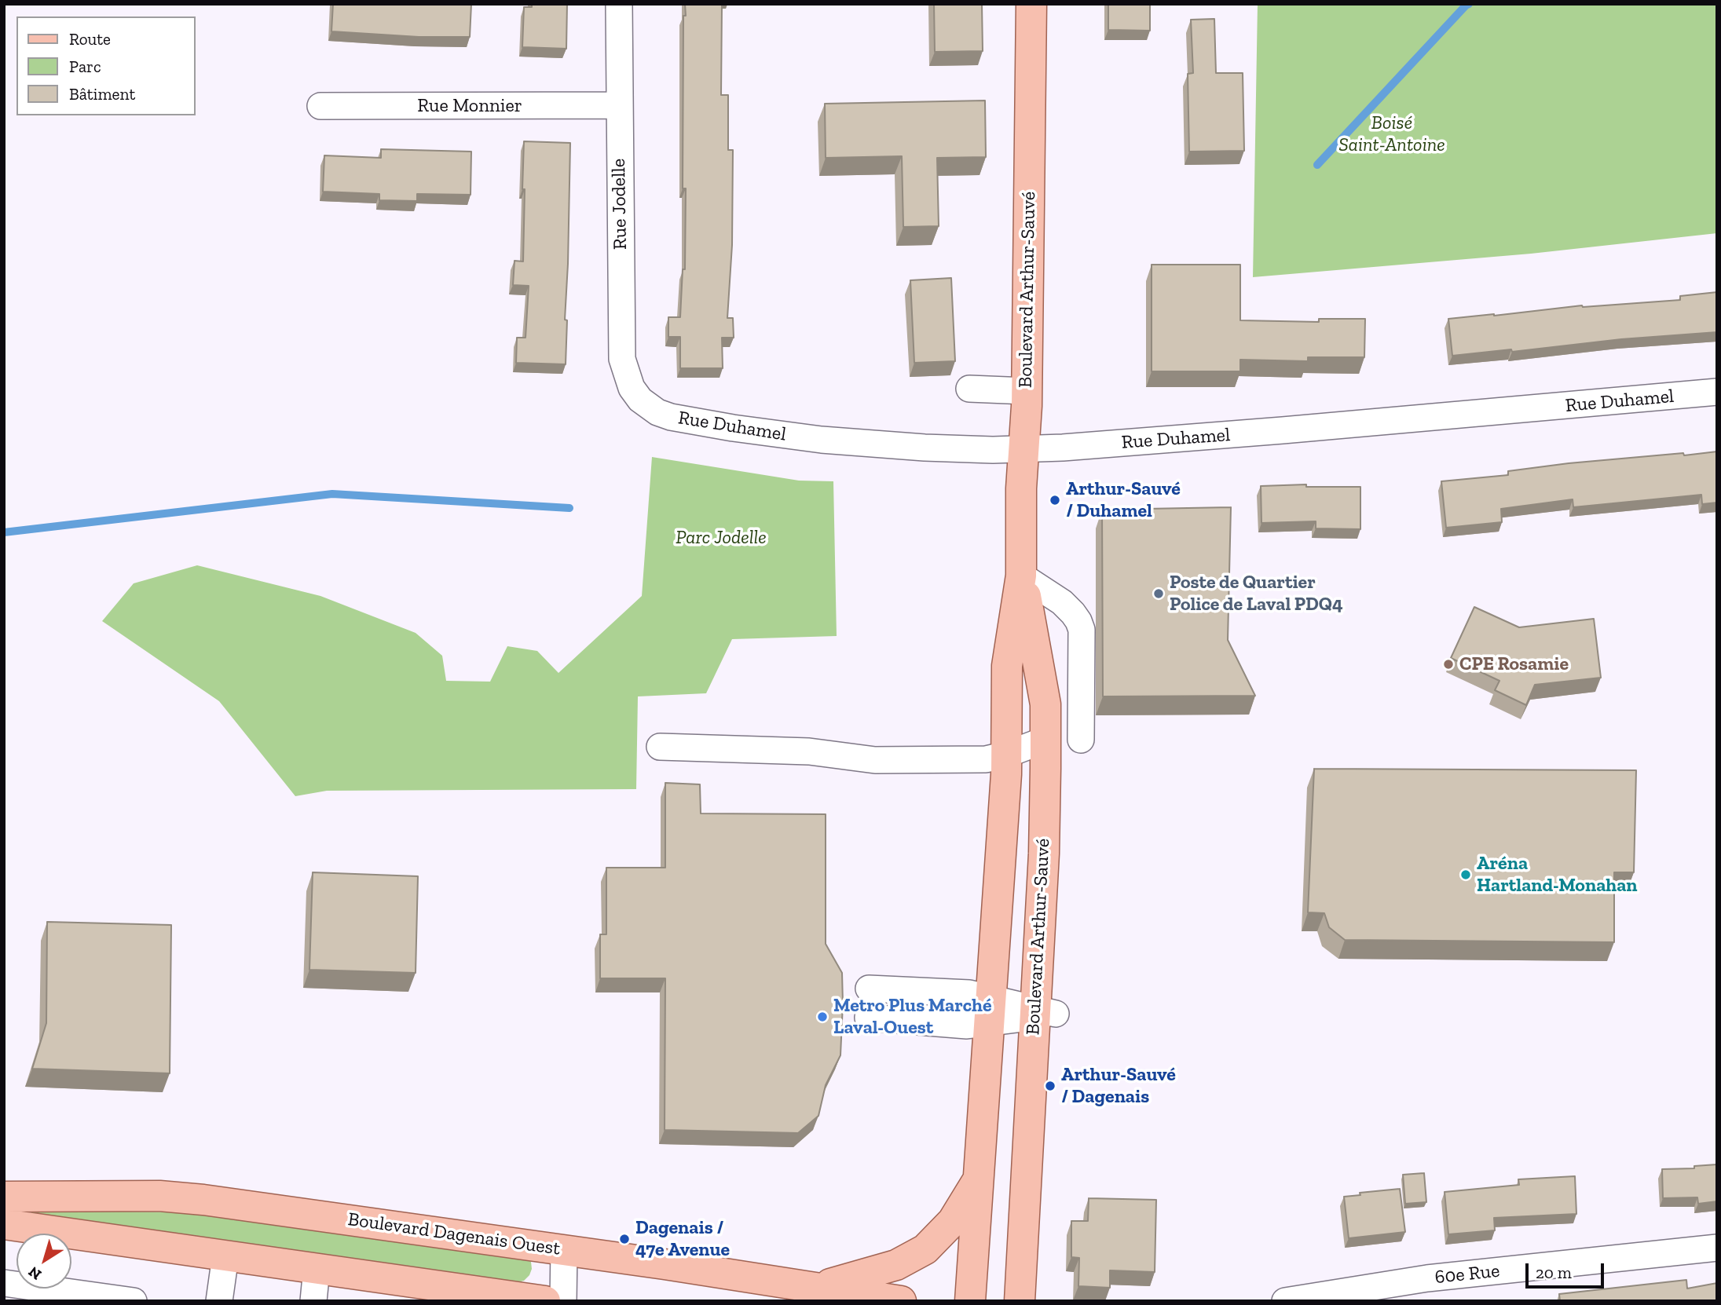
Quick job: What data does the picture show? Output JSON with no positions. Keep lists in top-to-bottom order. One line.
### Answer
{"streets":{"main road":["Boulevard Arthur-Sauvé","Boulevard Dagenais Ouest"],"street":["Rue Monnier","Rue Jodelle","Rue Duhamel","60e Rue"]},"crossings":[["Rue Monnier","Rue Jodelle"],["Rue Jodelle","Rue Duhamel"],["Boulevard Arthur-Sauvé","Rue Duhamel"]],"parks":["Boisé Saint-Antoine","Parc Jodelle"],"places":["Arthur-Sauvé / Duhamel","Poste de Quartier Police de Laval PDQ4","CPE Rosamie","Aréna Hartland-Monahan","Metro Plus Marché Laval-Ouest","Arthur-Sauvé / Dagenais","Dagenais / 47e Avenue"],"legend":["Route","Parc","Bâtiment"],"scale_bar":"20 m","north":"bottom left"}
